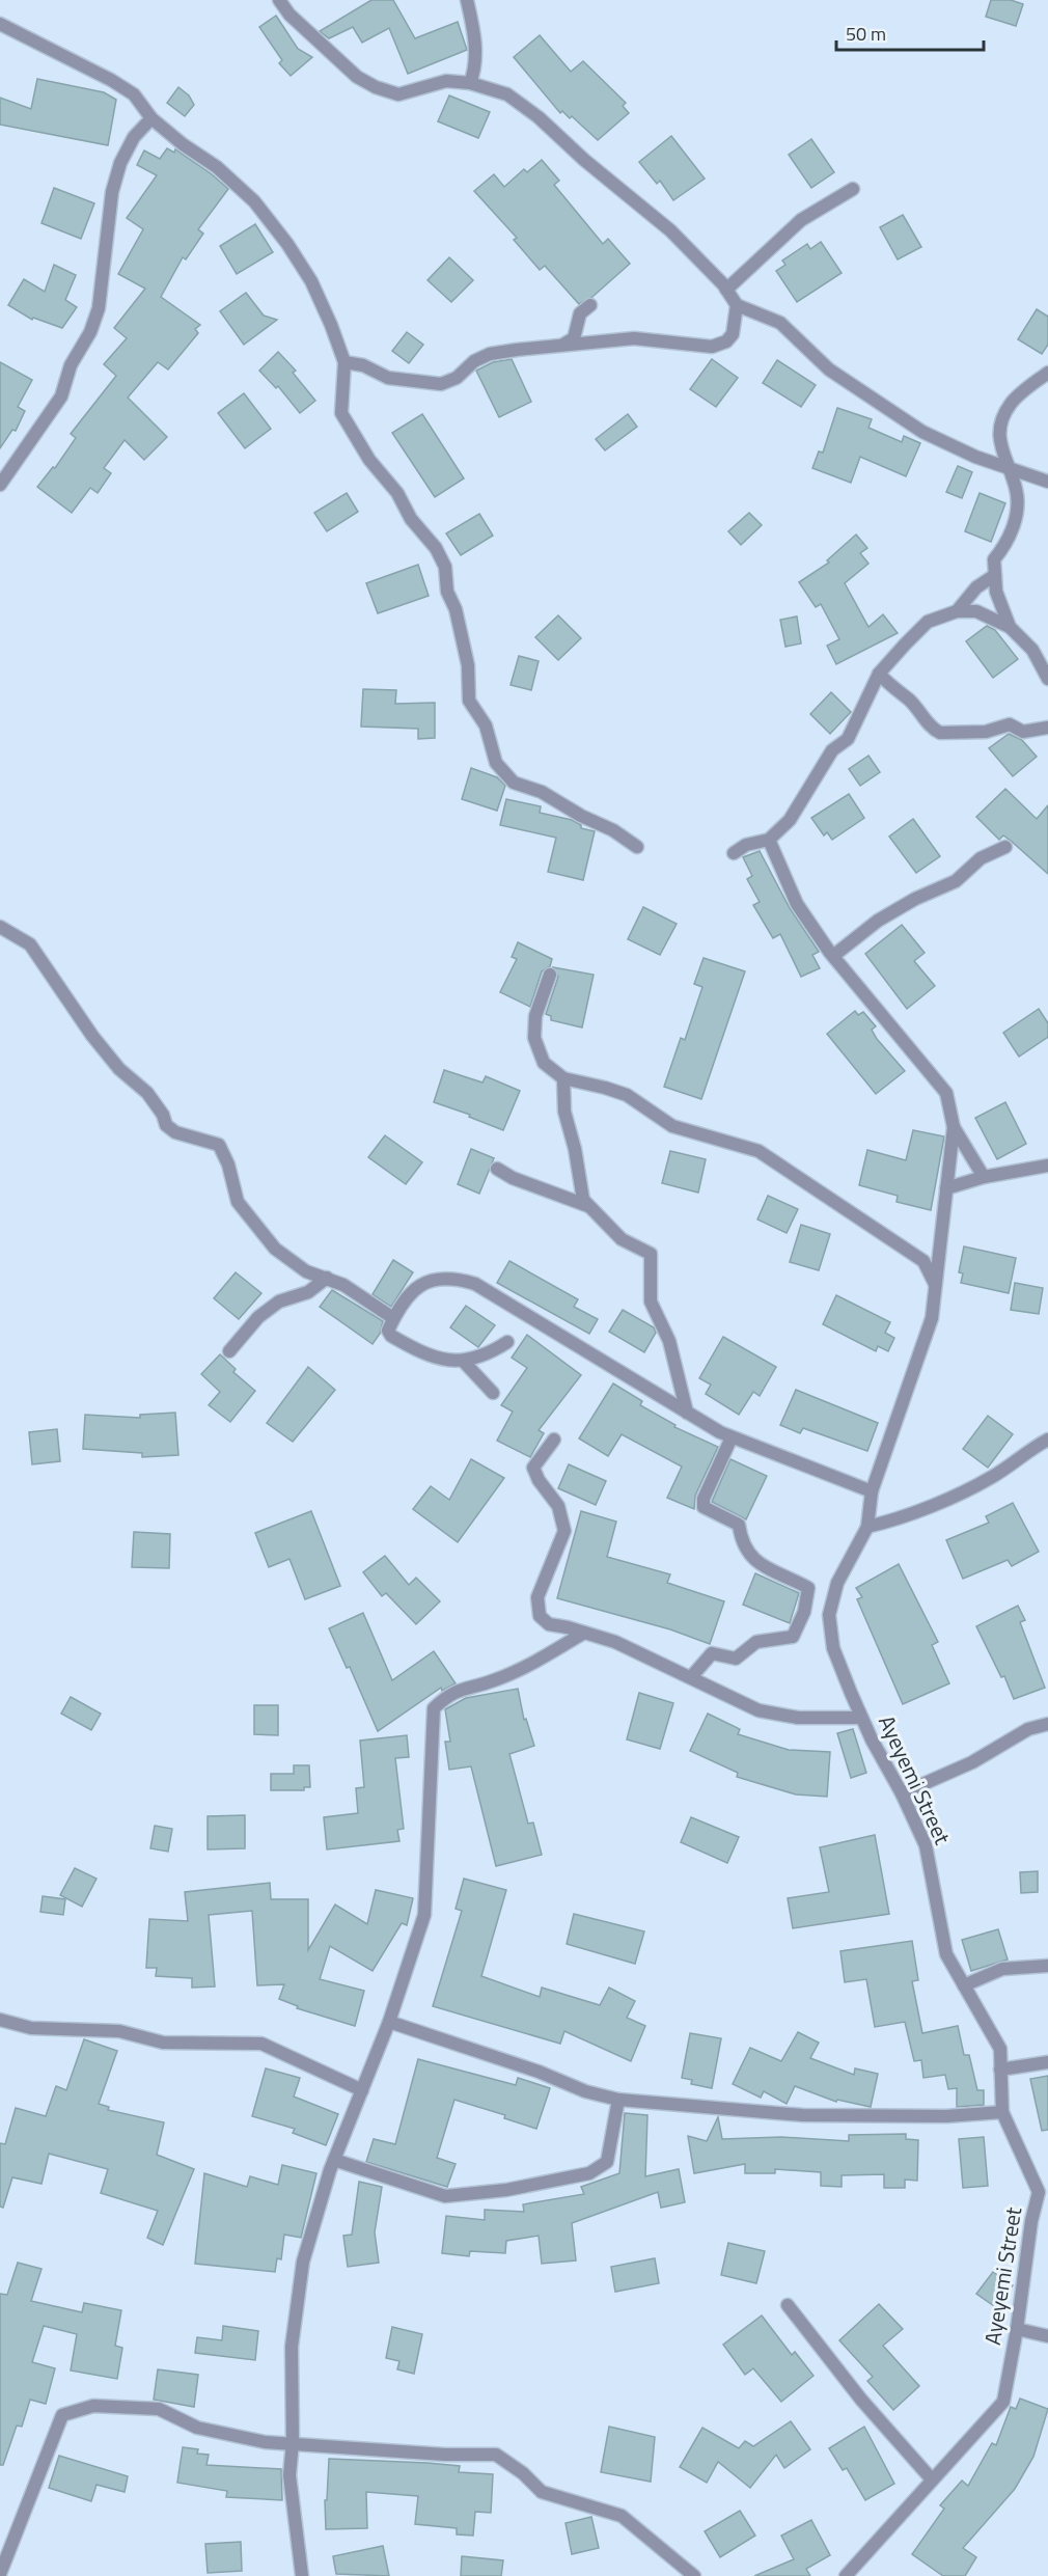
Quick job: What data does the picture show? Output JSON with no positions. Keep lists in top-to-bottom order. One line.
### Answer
{"streets":{"street":["Ayeyemi Street"]},"scale_bar":"50 m"}
